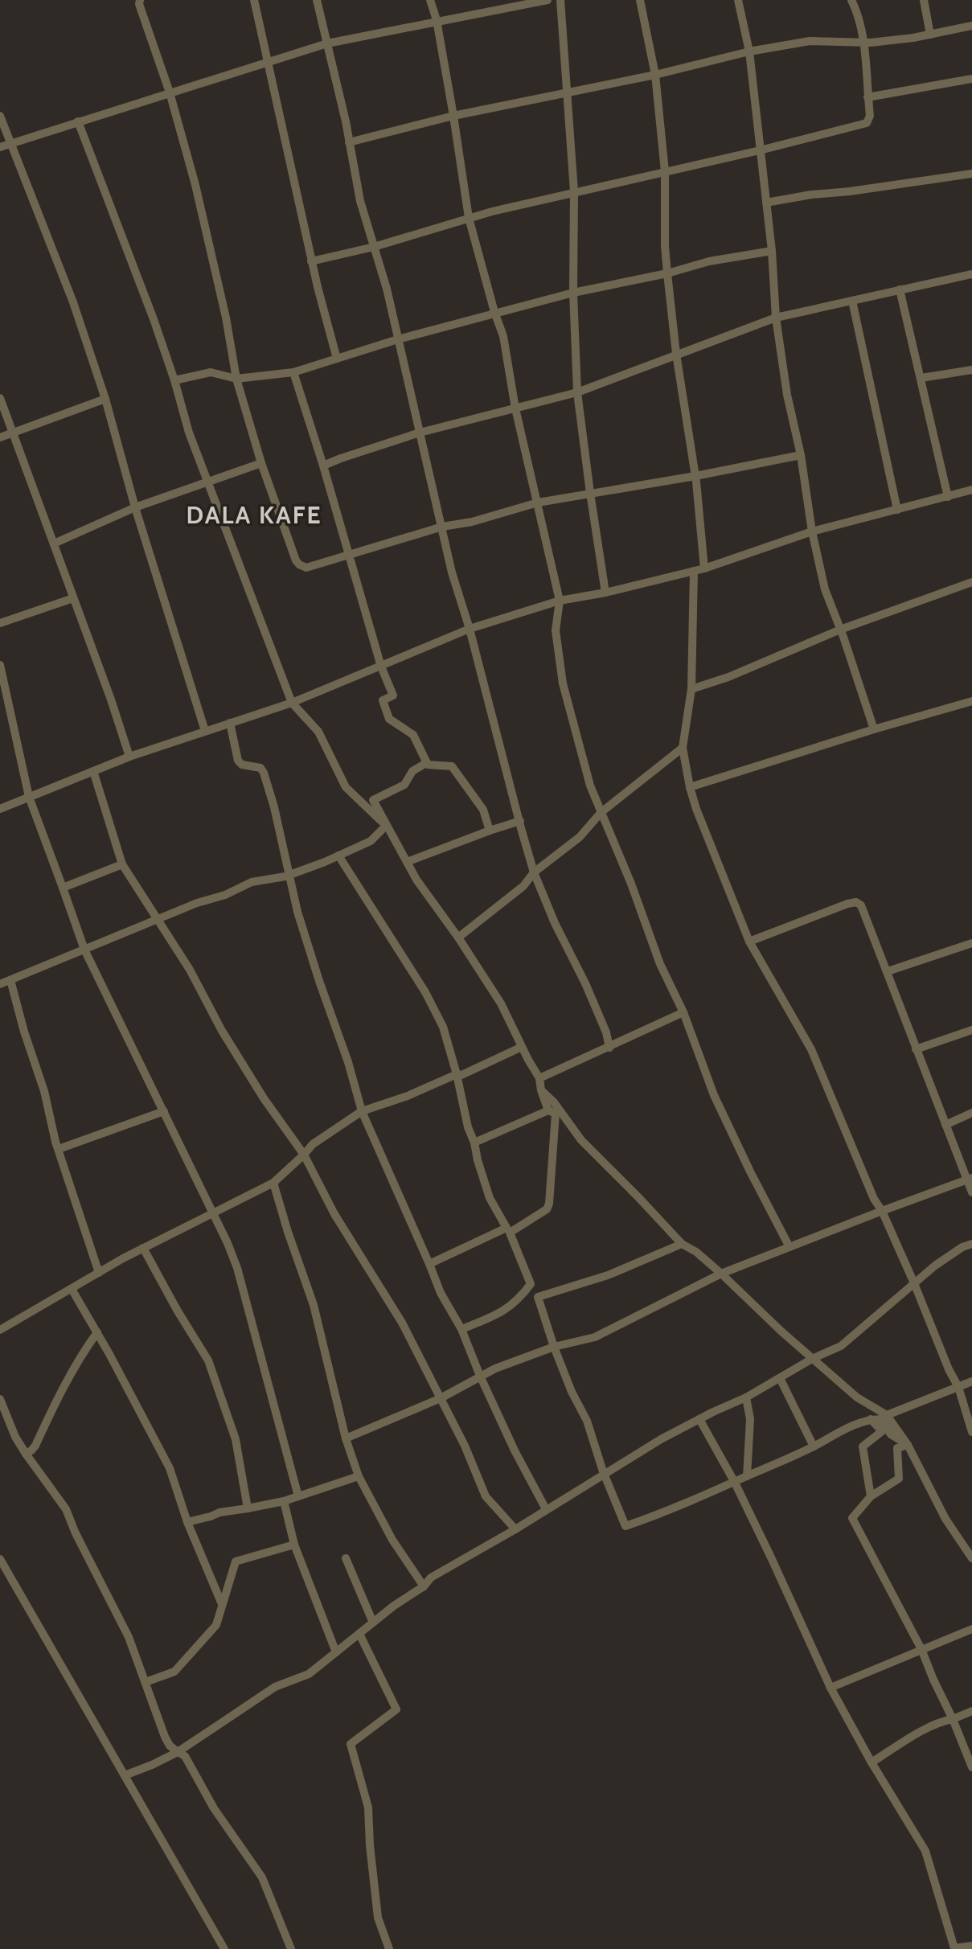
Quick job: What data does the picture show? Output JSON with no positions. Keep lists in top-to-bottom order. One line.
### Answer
{"districts":["DALA KAFE"]}
